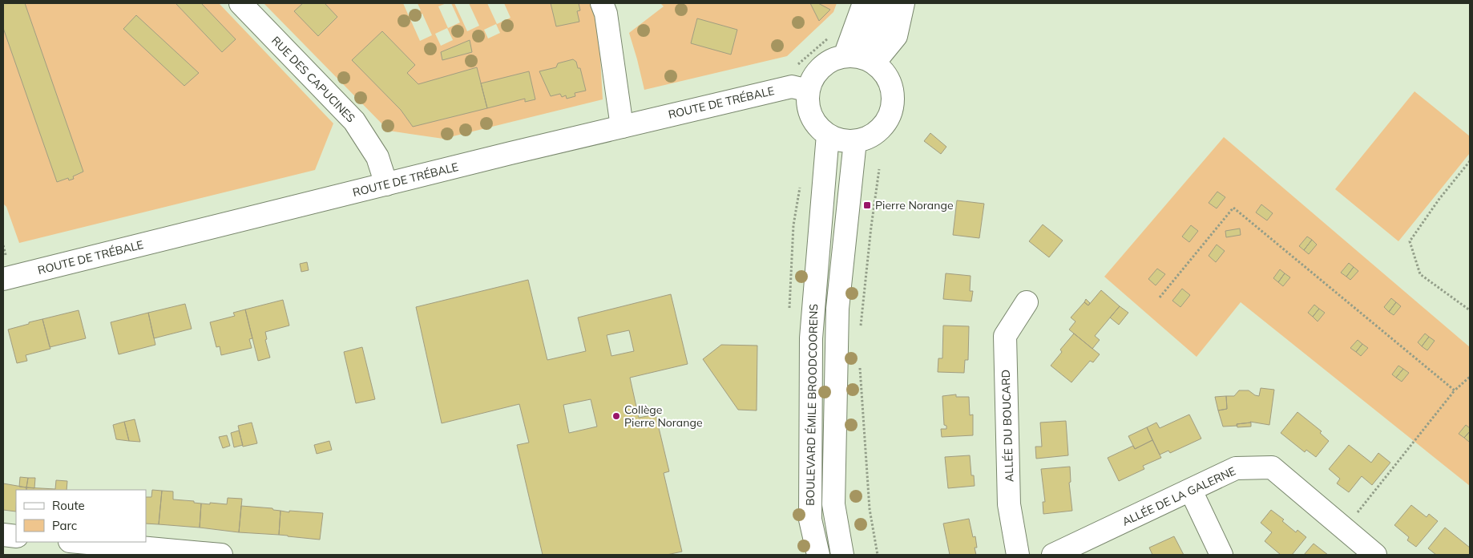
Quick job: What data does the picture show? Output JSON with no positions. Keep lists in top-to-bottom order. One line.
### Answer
{"streets":{"street":["RUE DES CAPUCINES","ROUTE DE TRÉBALE","BOULEVARD ÉMILE BROODCOORENS","ALLÉE DU BOUCARD","ALLÉE DE LA GALERNE"]},"crossings":[["RUE DES CAPUCINES","ROUTE DE TRÉBALE"],["ROUTE DE TRÉBALE","BOULEVARD ÉMILE BROODCOORENS"]],"places":{"transit":["Pierre Norange"],"other":["Collège Pierre Norange"]},"legend":["Route","Parc"]}
